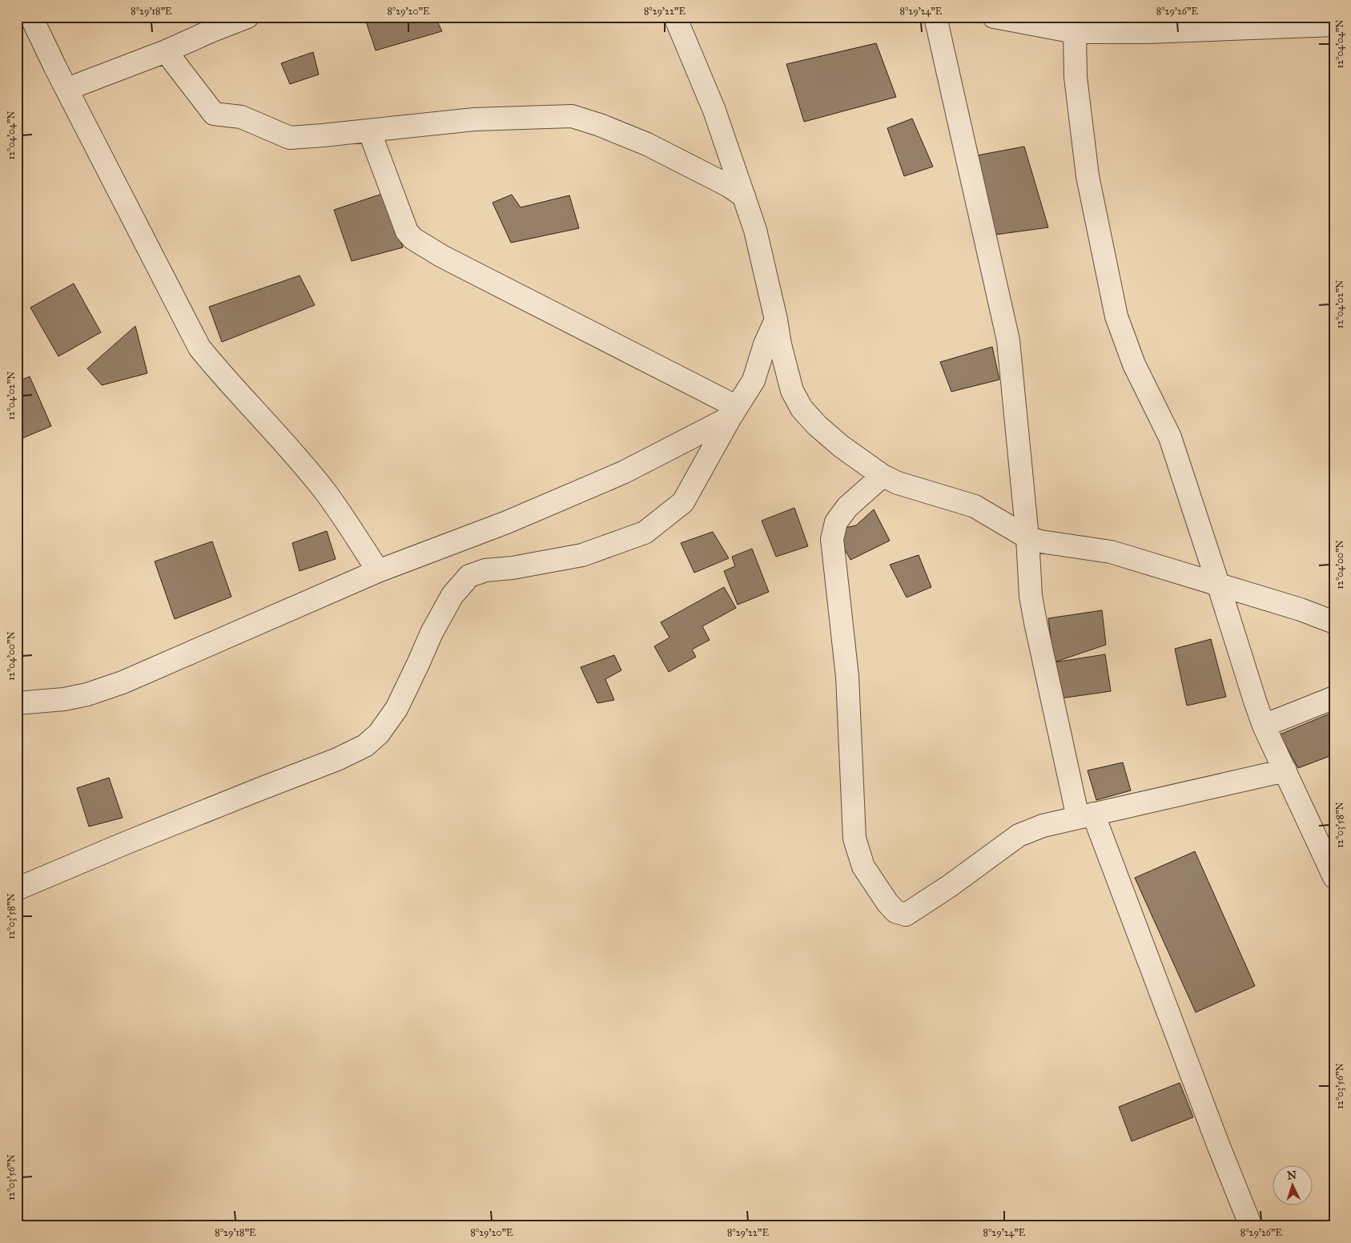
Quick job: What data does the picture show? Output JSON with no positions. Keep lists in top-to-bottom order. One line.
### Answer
{"north":"top","coordinates":["8°29'18\"E","8°29'20\"E","8°29'22\"E","8°29'24\"E","8°29'26\"E","12°04'04\"N","12°04'02\"N","12°04'00\"N","12°03'58\"N","12°03'56\"N"]}
